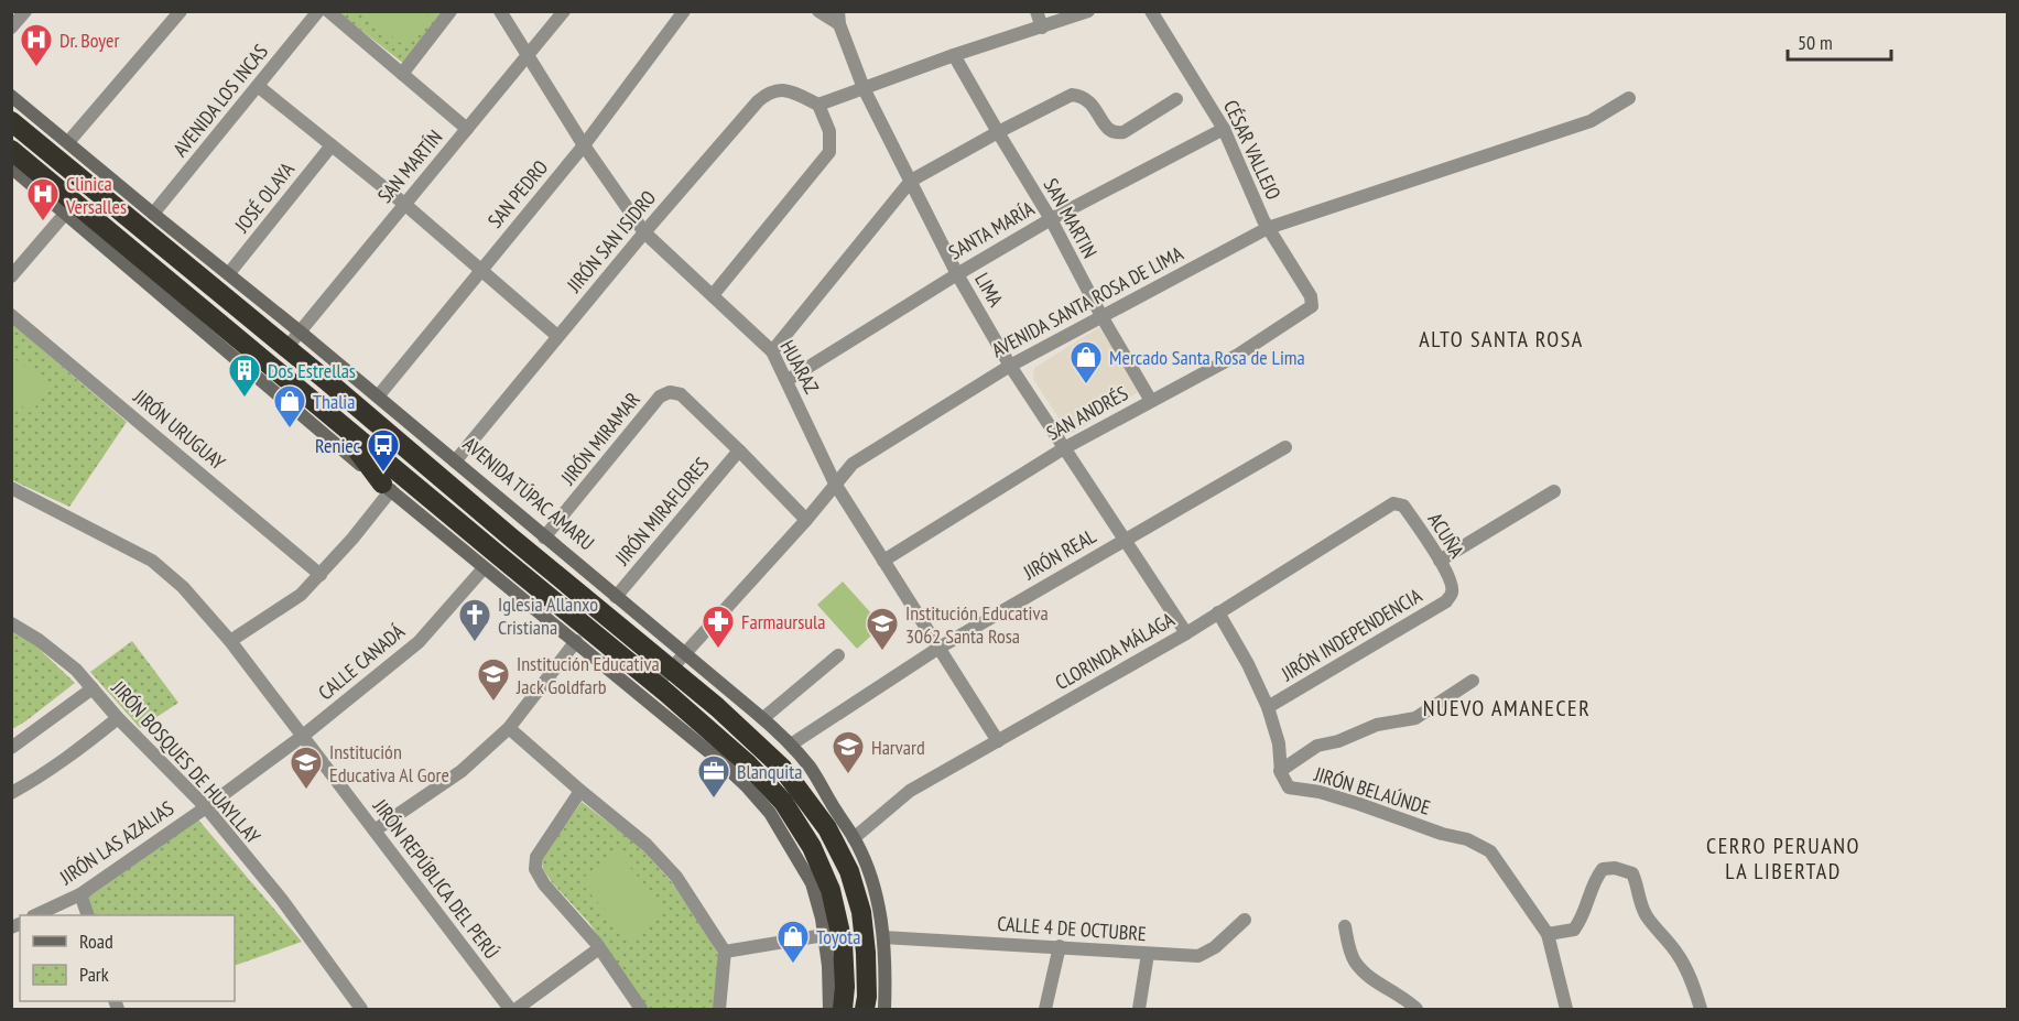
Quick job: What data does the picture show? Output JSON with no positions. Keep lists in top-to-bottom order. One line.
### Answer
{"streets":{"highway":["AVENIDA TÚPAC AMARU"],"street":["AVENIDA LOS INCAS","CÉSAR VALLEJO","SAN MARTÍN","SAN PEDRO","JOSÉ OLAYA","SAN MARTIN","SANTA MARÍA","JIRÓN SAN ISIDRO","LIMA","AVENIDA SANTA ROSA DE LIMA","HUARAZ","SAN ANDRÉS","JIRÓN URUGUAY","JIRÓN MIRAMAR","JIRÓN MIRAFLORES","ACUÑA","JIRÓN REAL","JIRÓN INDEPENDENCIA","CLORINDA MÁLAGA","CALLE CANADÁ","JIRÓN BOSQUES DE HUAYLLAY","JIRÓN BELAÚNDE","JIRÓN LAS AZALIAS","JIRÓN REPÚBLICA DEL PERÚ","CALLE 4 DE OCTUBRE"]},"crossings":[["AVENIDA LOS INCAS","AVENIDA TÚPAC AMARU"],["CÉSAR VALLEJO","SANTA MARÍA"],["CÉSAR VALLEJO","AVENIDA SANTA ROSA DE LIMA"],["CÉSAR VALLEJO","SAN ANDRÉS"],["SAN MARTÍN","HUARAZ"],["SAN MARTÍN","AVENIDA TÚPAC AMARU"],["SAN PEDRO","HUARAZ"],["SAN PEDRO","AVENIDA TÚPAC AMARU"],["JOSÉ OLAYA","AVENIDA TÚPAC AMARU"],["SAN MARTIN","SANTA MARÍA"],["SAN MARTIN","AVENIDA SANTA ROSA DE LIMA"],["SAN MARTIN","SAN ANDRÉS"],["SANTA MARÍA","LIMA"],["SANTA MARÍA","HUARAZ"],["JIRÓN SAN ISIDRO","HUARAZ"],["JIRÓN SAN ISIDRO","AVENIDA TÚPAC AMARU"],["LIMA","AVENIDA SANTA ROSA DE LIMA"],["LIMA","SAN ANDRÉS"],["LIMA","JIRÓN REAL"],["LIMA","CLORINDA MÁLAGA"],["AVENIDA SANTA ROSA DE LIMA","HUARAZ"],["AVENIDA SANTA ROSA DE LIMA","JIRÓN MIRAMAR"],["AVENIDA SANTA ROSA DE LIMA","AVENIDA TÚPAC AMARU"],["HUARAZ","SAN ANDRÉS"],["HUARAZ","JIRÓN REAL"],["HUARAZ","CLORINDA MÁLAGA"],["JIRÓN MIRAMAR","AVENIDA TÚPAC AMARU"],["JIRÓN MIRAMAR","JIRÓN MIRAFLORES"],["AVENIDA TÚPAC AMARU","JIRÓN MIRAFLORES"],["AVENIDA TÚPAC AMARU","JIRÓN REAL"],["AVENIDA TÚPAC AMARU","CLORINDA MÁLAGA"],["AVENIDA TÚPAC AMARU","CALLE 4 DE OCTUBRE"],["ACUÑA","JIRÓN INDEPENDENCIA"],["ACUÑA","CLORINDA MÁLAGA"],["CALLE CANADÁ","JIRÓN LAS AZALIAS"],["CALLE CANADÁ","JIRÓN REPÚBLICA DEL PERÚ"],["JIRÓN BOSQUES DE HUAYLLAY","JIRÓN LAS AZALIAS"]],"districts":["ALTO SANTA ROSA","NUEVO AMANECER","CERRO PERUANO LA LIBERTAD"],"places":{"hospital":["Dr. Boyer","Clinica Versalles"],"shop":["Mercado Santa Rosa de Lima","Thalia","Toyota"],"building":["Dos Estrellas"],"bus stop":["Reniec"],"church":["Iglesia Allanxo Cristiana"],"pharmacy":["Farmaursula"],"school or university":["Institución Educativa 3062 Santa Rosa","Institución Educativa Jack Goldfarb","Harvard","Institución Educativa Al Gore"],"office":["Blanquita"]},"legend":["Road","Park"],"scale_bar":"50 m"}
